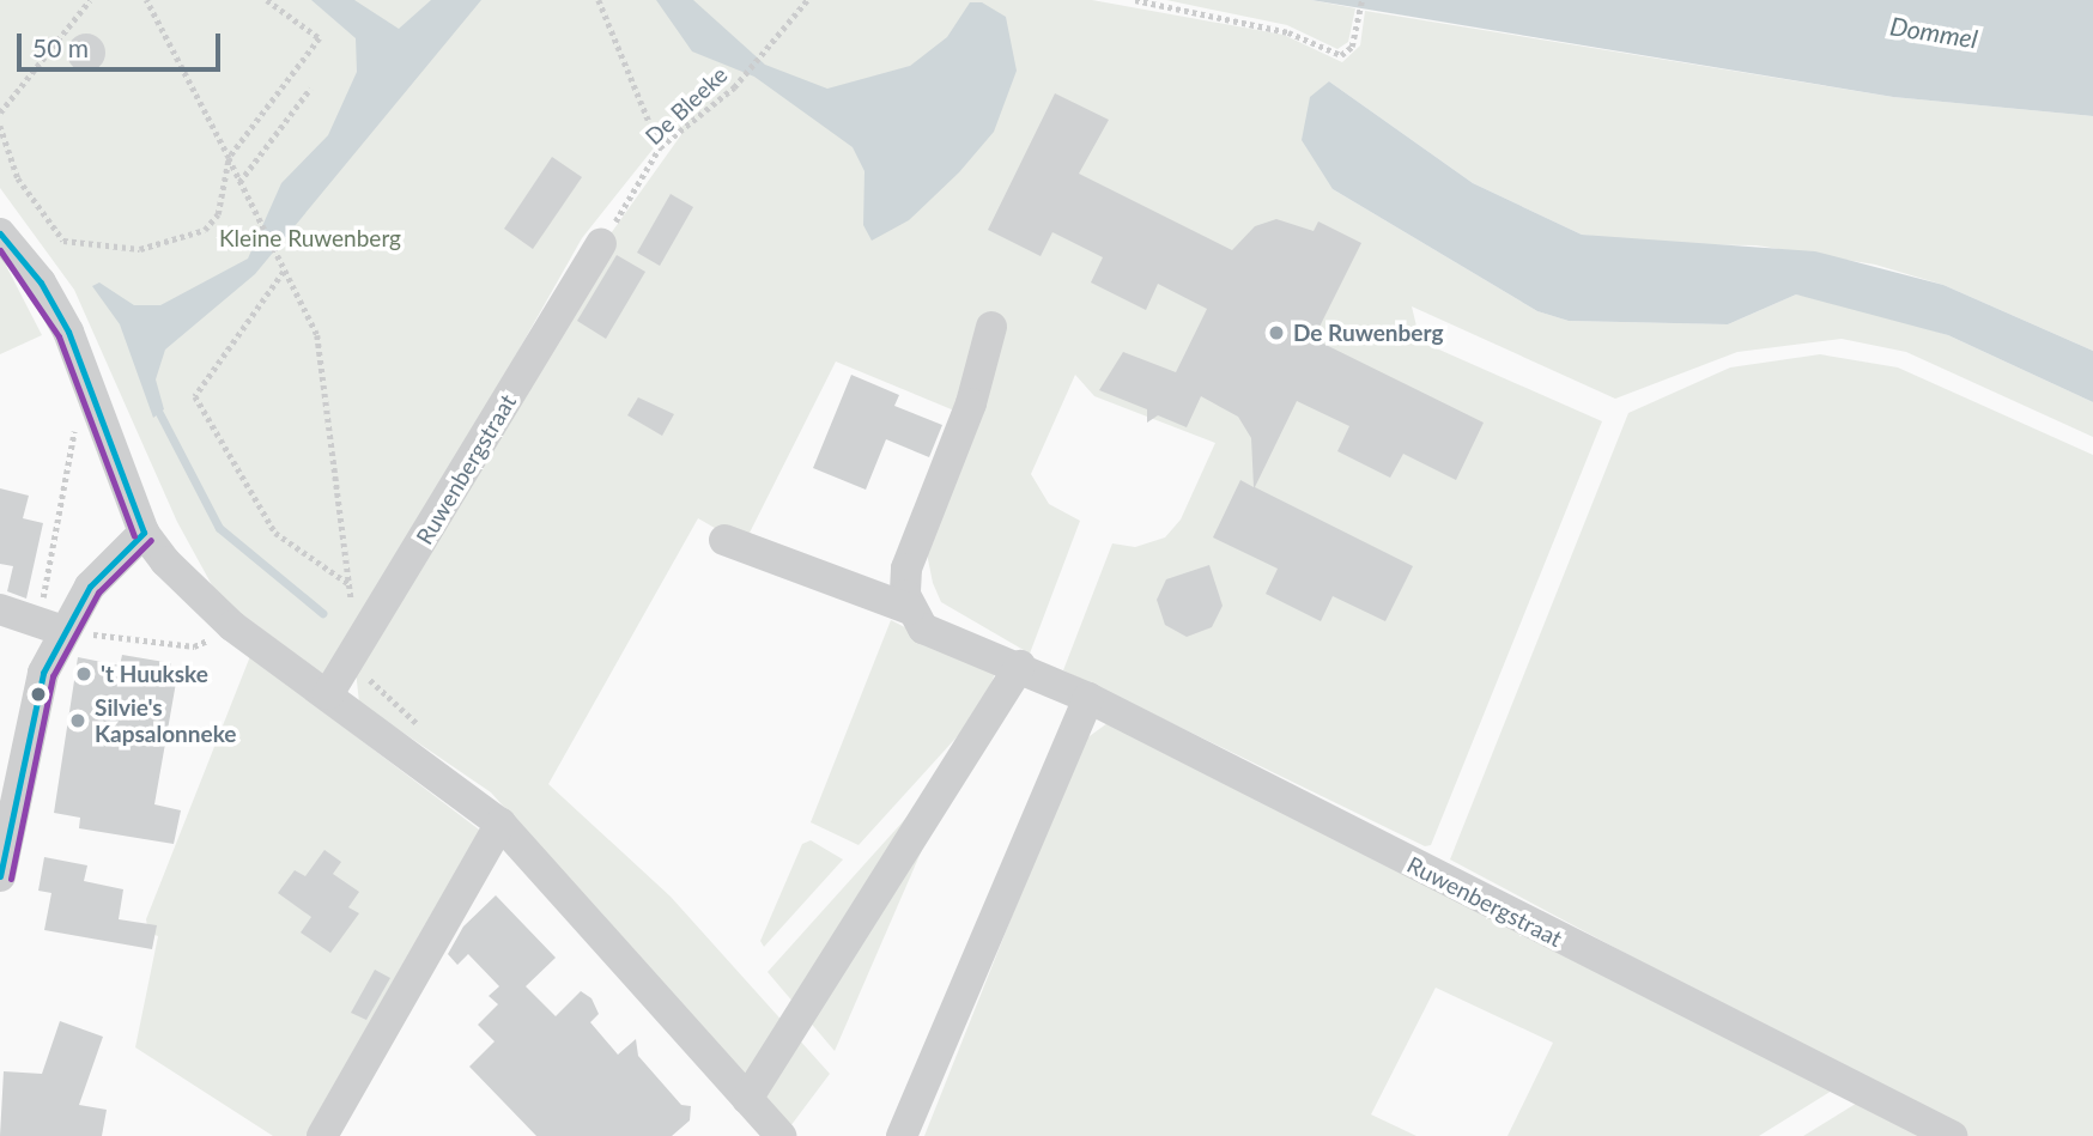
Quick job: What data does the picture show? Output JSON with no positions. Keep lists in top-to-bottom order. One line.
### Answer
{"streets":{"street":["Ruwenbergstraat"],"path":["De Bleeke"]},"crossings":[["De Bleeke","Ruwenbergstraat"]],"water":["Dommel"],"parks":["Kleine Ruwenberg"],"places":["De Ruwenberg","'t Huukske","Silvie's Kapsalonneke"],"scale_bar":"50 m"}
